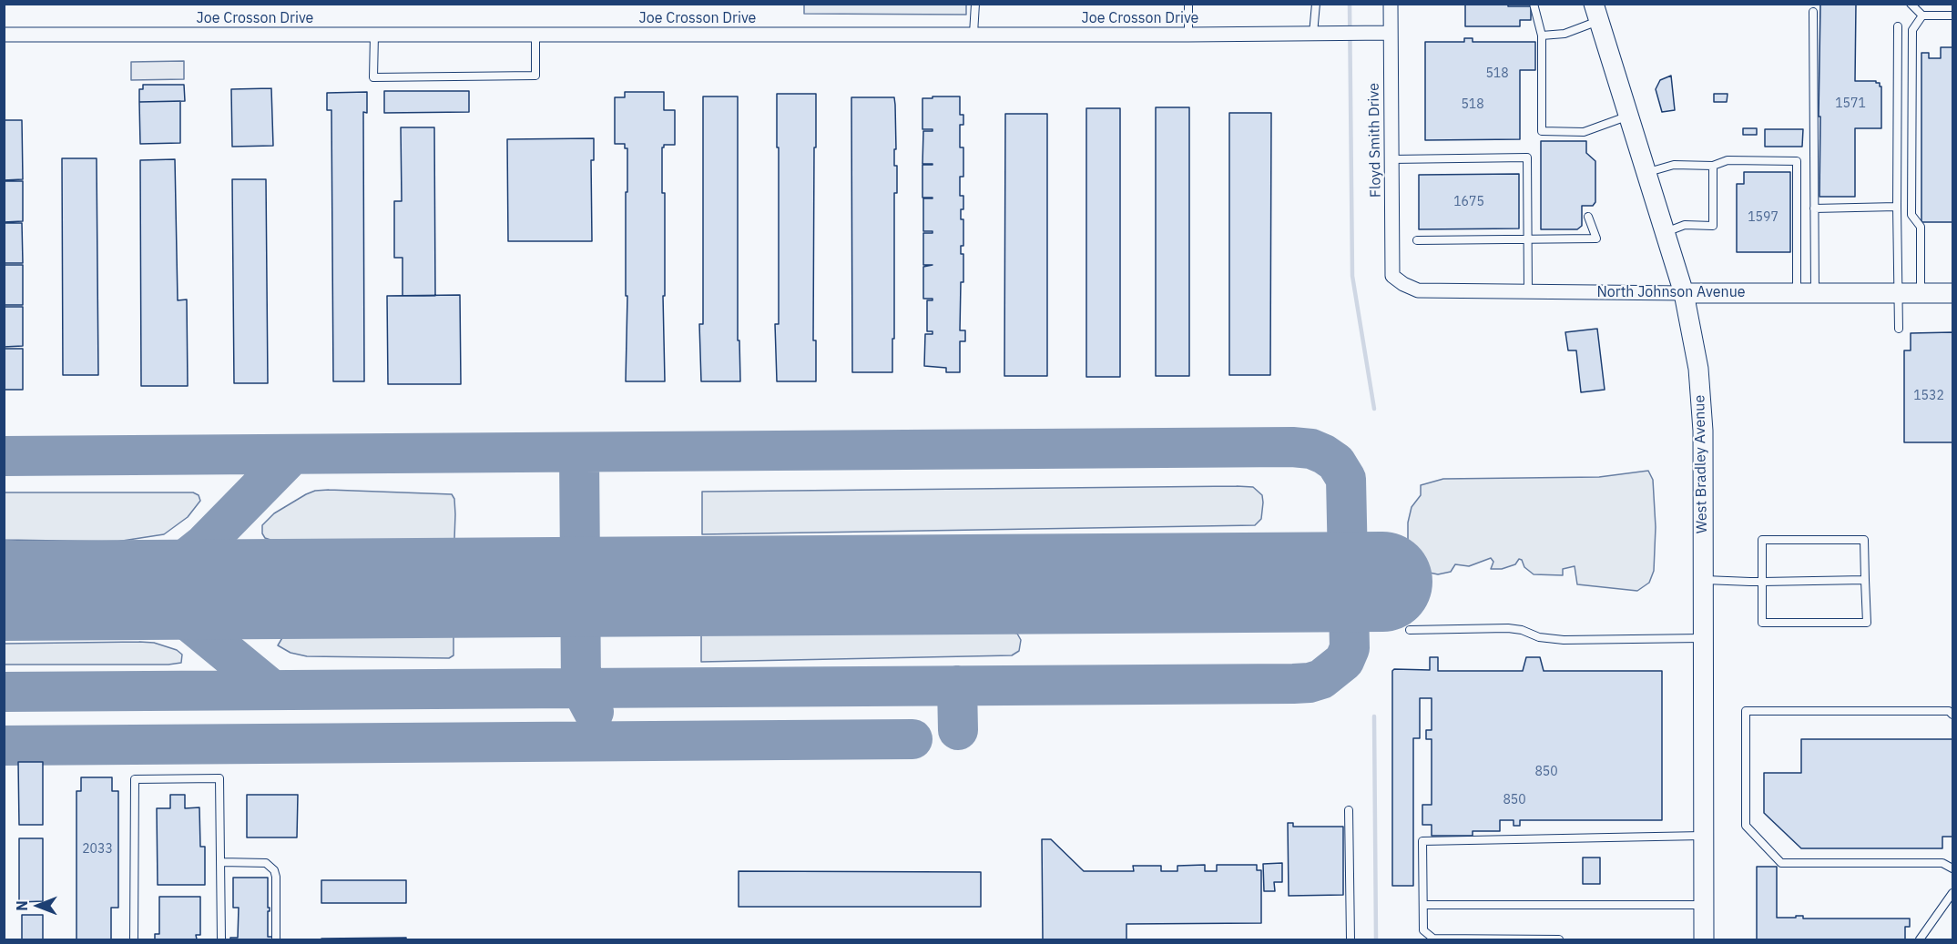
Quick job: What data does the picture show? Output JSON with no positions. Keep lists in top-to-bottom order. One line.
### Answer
{"streets":{"main road":["North Johnson Avenue","West Bradley Avenue"],"street":["Joe Crosson Drive","Floyd Smith Drive"]},"crossings":[["Joe Crosson Drive","Floyd Smith Drive"],["Floyd Smith Drive","North Johnson Avenue"],["North Johnson Avenue","West Bradley Avenue"]],"house_numbers":["518","1571","518","1675","1597","1532","850","850","2033"],"north":"left"}
